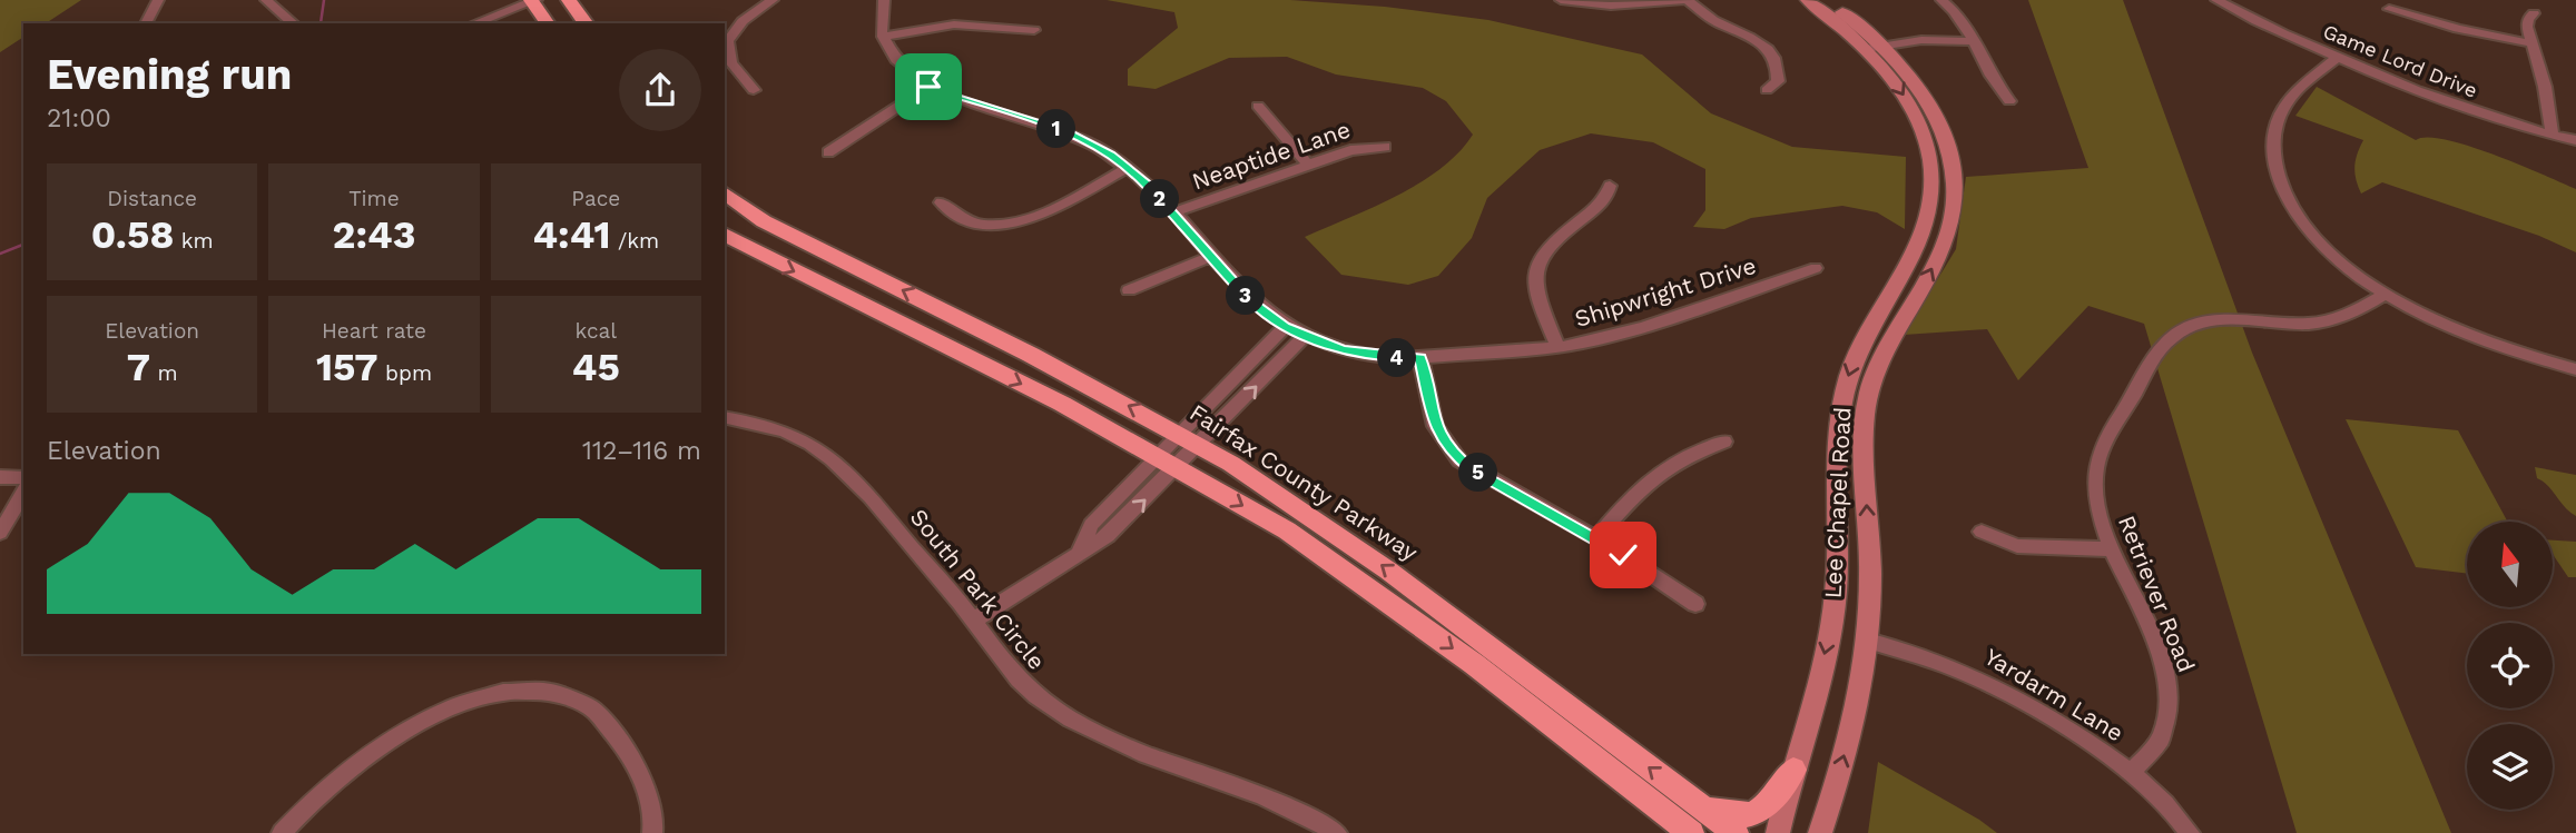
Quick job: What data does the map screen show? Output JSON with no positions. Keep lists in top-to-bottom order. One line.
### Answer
{"streets":{"highway":["Fairfax County Parkway"],"main road":["Lee Chapel Road"],"street":["Game Lord Drive","Neaptide Lane","Shipwright Drive","South Park Circle","Retriever Road","Yardarm Lane"]},"crossings":[["Neaptide Lane","Shipwright Drive"],["Lee Chapel Road","Yardarm Lane"],["Retriever Road","Yardarm Lane"]],"north":"top","page":{"heading":["Evening run","21:00"],"pins":["1","2","3","4","5"],"stats":[["Distance","0.58 km"],["Time","2:43"],["Pace","4:41 /km"],["Elevation","7 m"],["Heart rate","157 bpm"],["kcal","45"]],"chart":["Elevation","112–116 m"]}}
